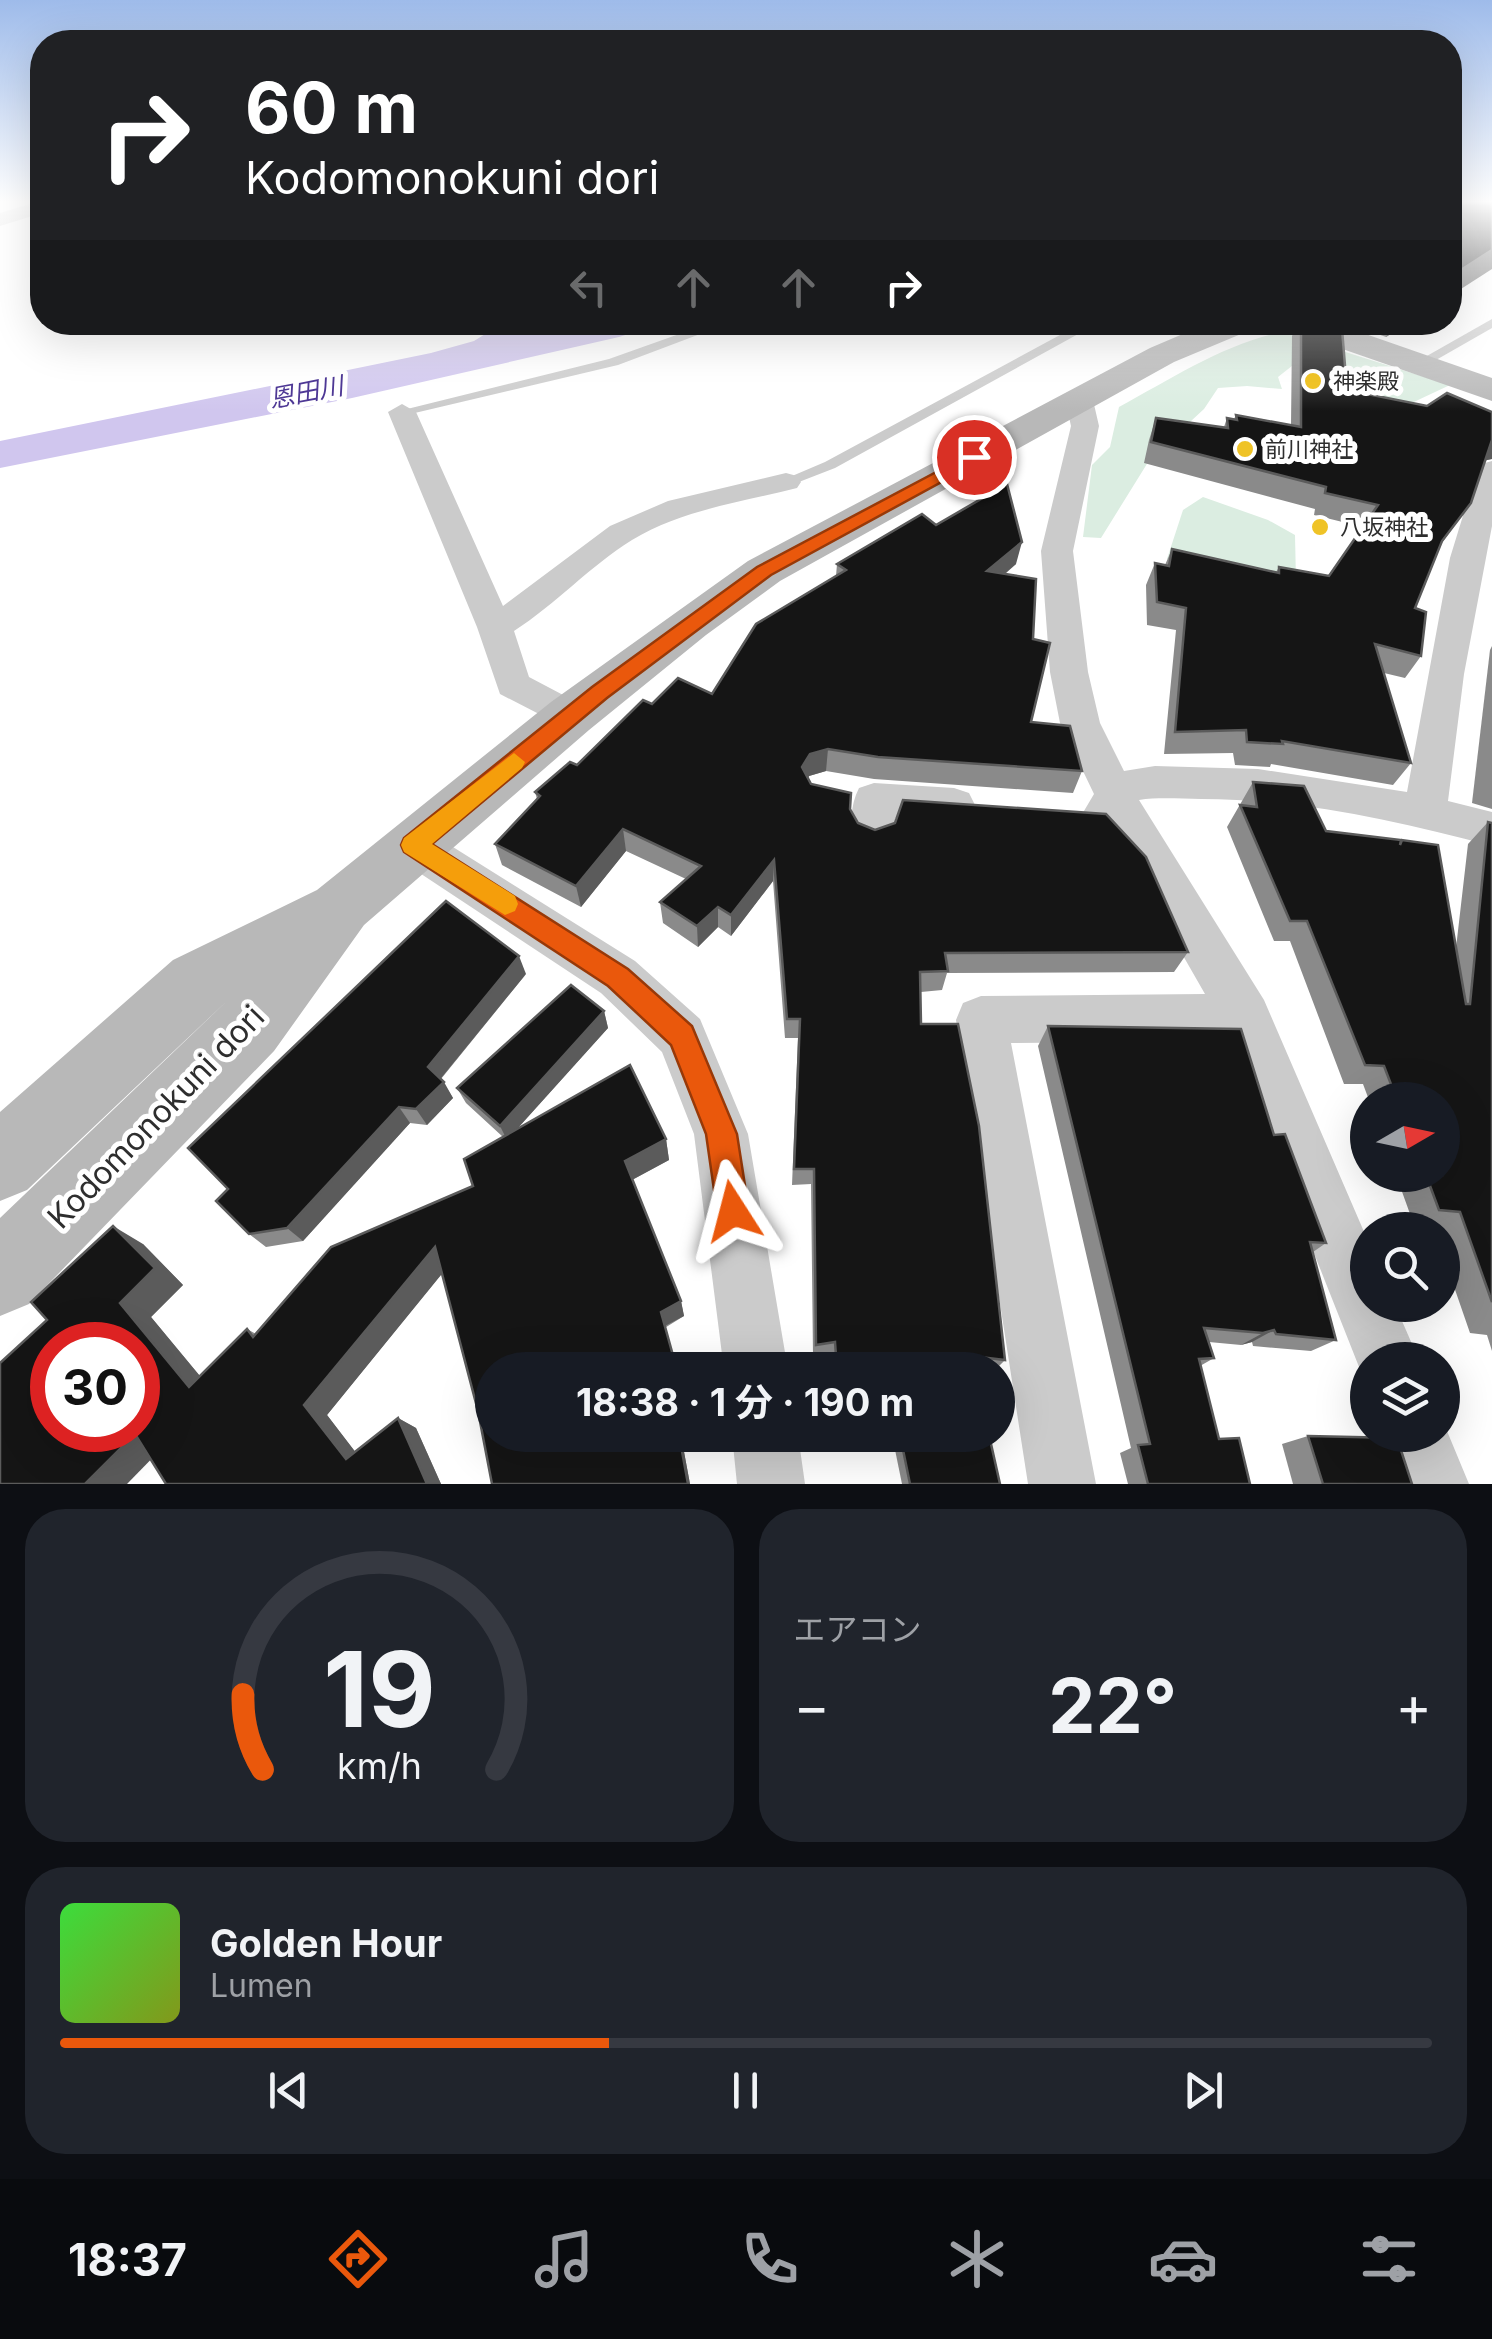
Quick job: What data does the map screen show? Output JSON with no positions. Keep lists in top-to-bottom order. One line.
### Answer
{"streets":{"main road":["Kodomonokuni dori"]},"water":["恩田川"],"places":["神楽殿","前川神社","八坂神社"],"north":"right","page":{"turn":["60 m","Kodomonokuni dori"],"limit":"30","trip":"18:38 · 1 分 · 190 m","tile":"エアコン","heat":["−","22°","+"],"song":["Golden Hour","Lumen"],"tabs":"18:37","gauge":["19","km/h"]}}
